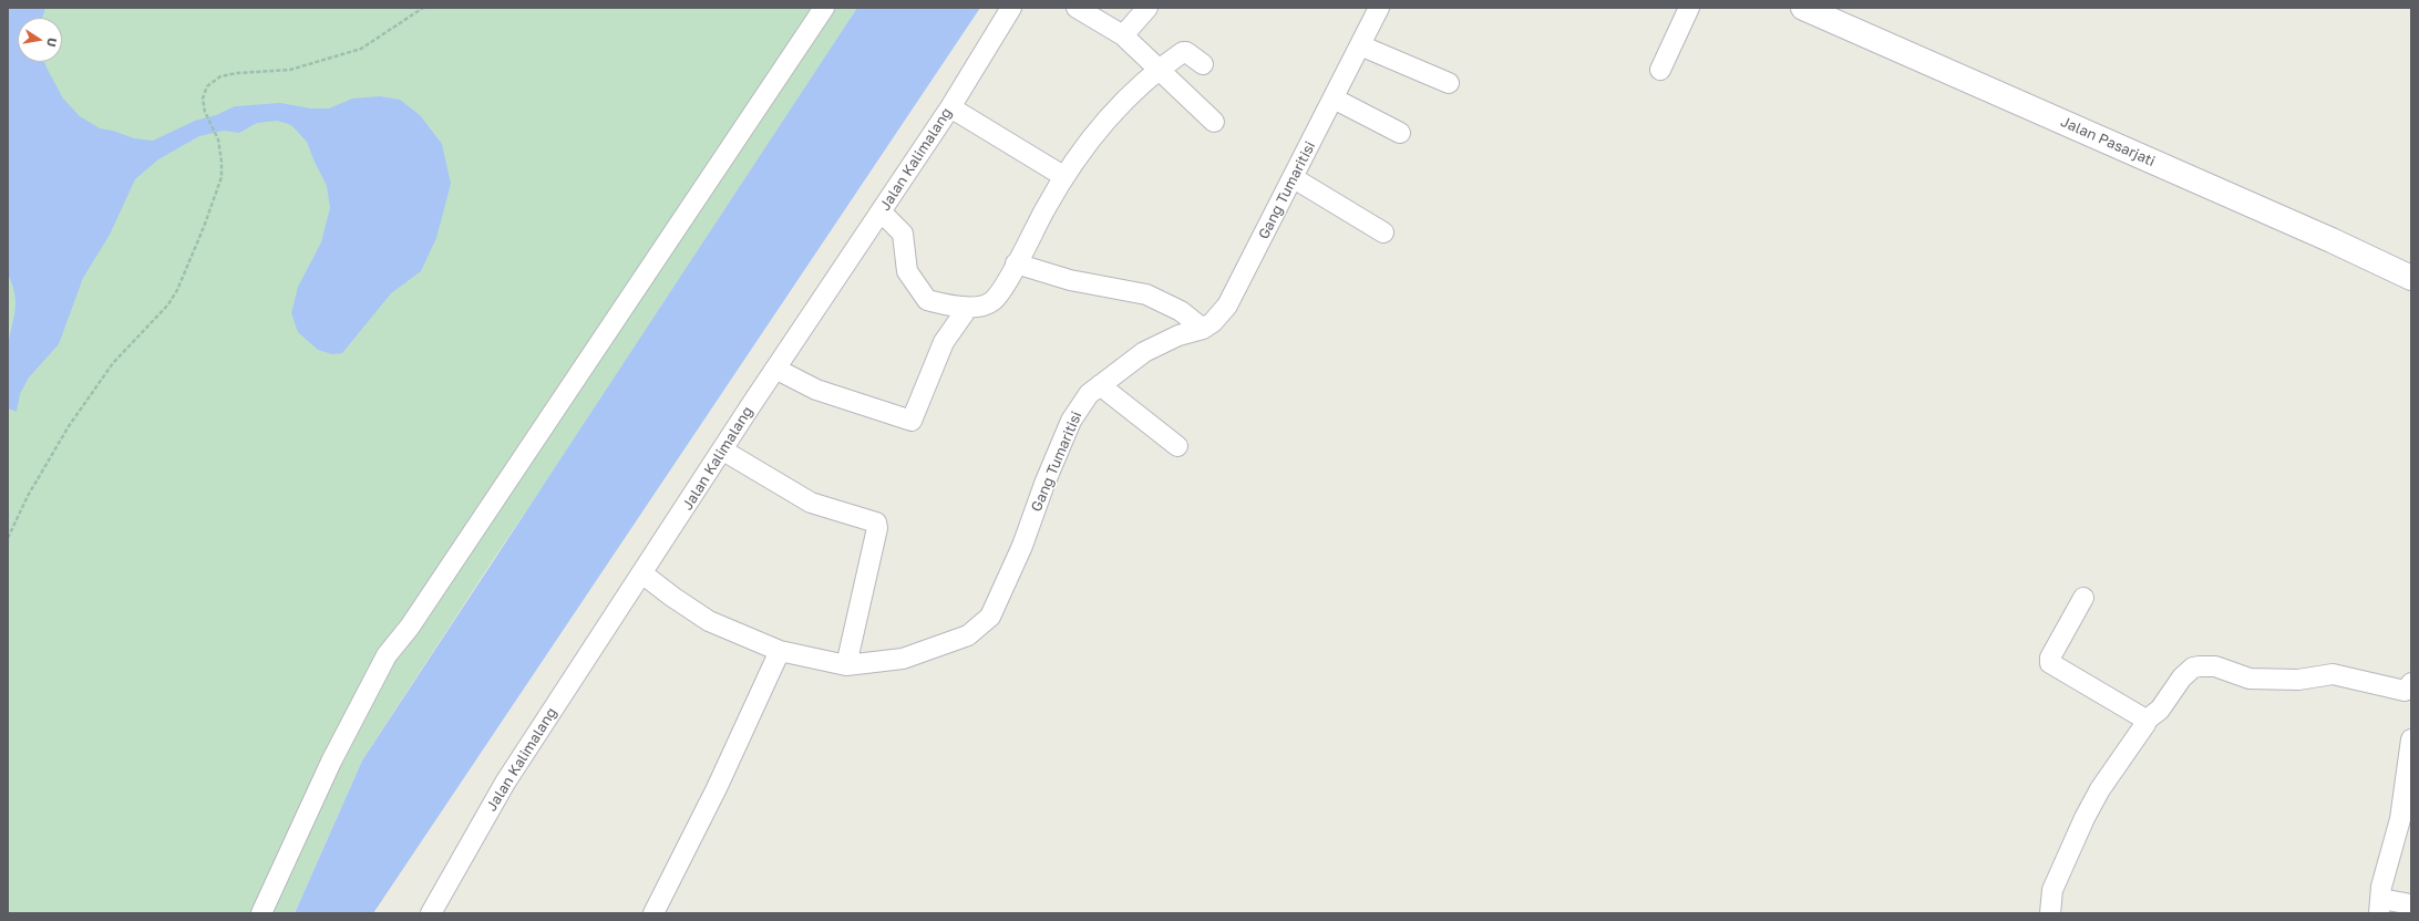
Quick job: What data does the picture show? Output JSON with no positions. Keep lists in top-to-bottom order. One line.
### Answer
{"streets":{"main road":["Jalan Pasarjati"],"street":["Jalan Kalimalang","Gang Tumaritisi"]},"crossings":[["Jalan Kalimalang","Gang Tumaritisi"]],"north":"right"}
